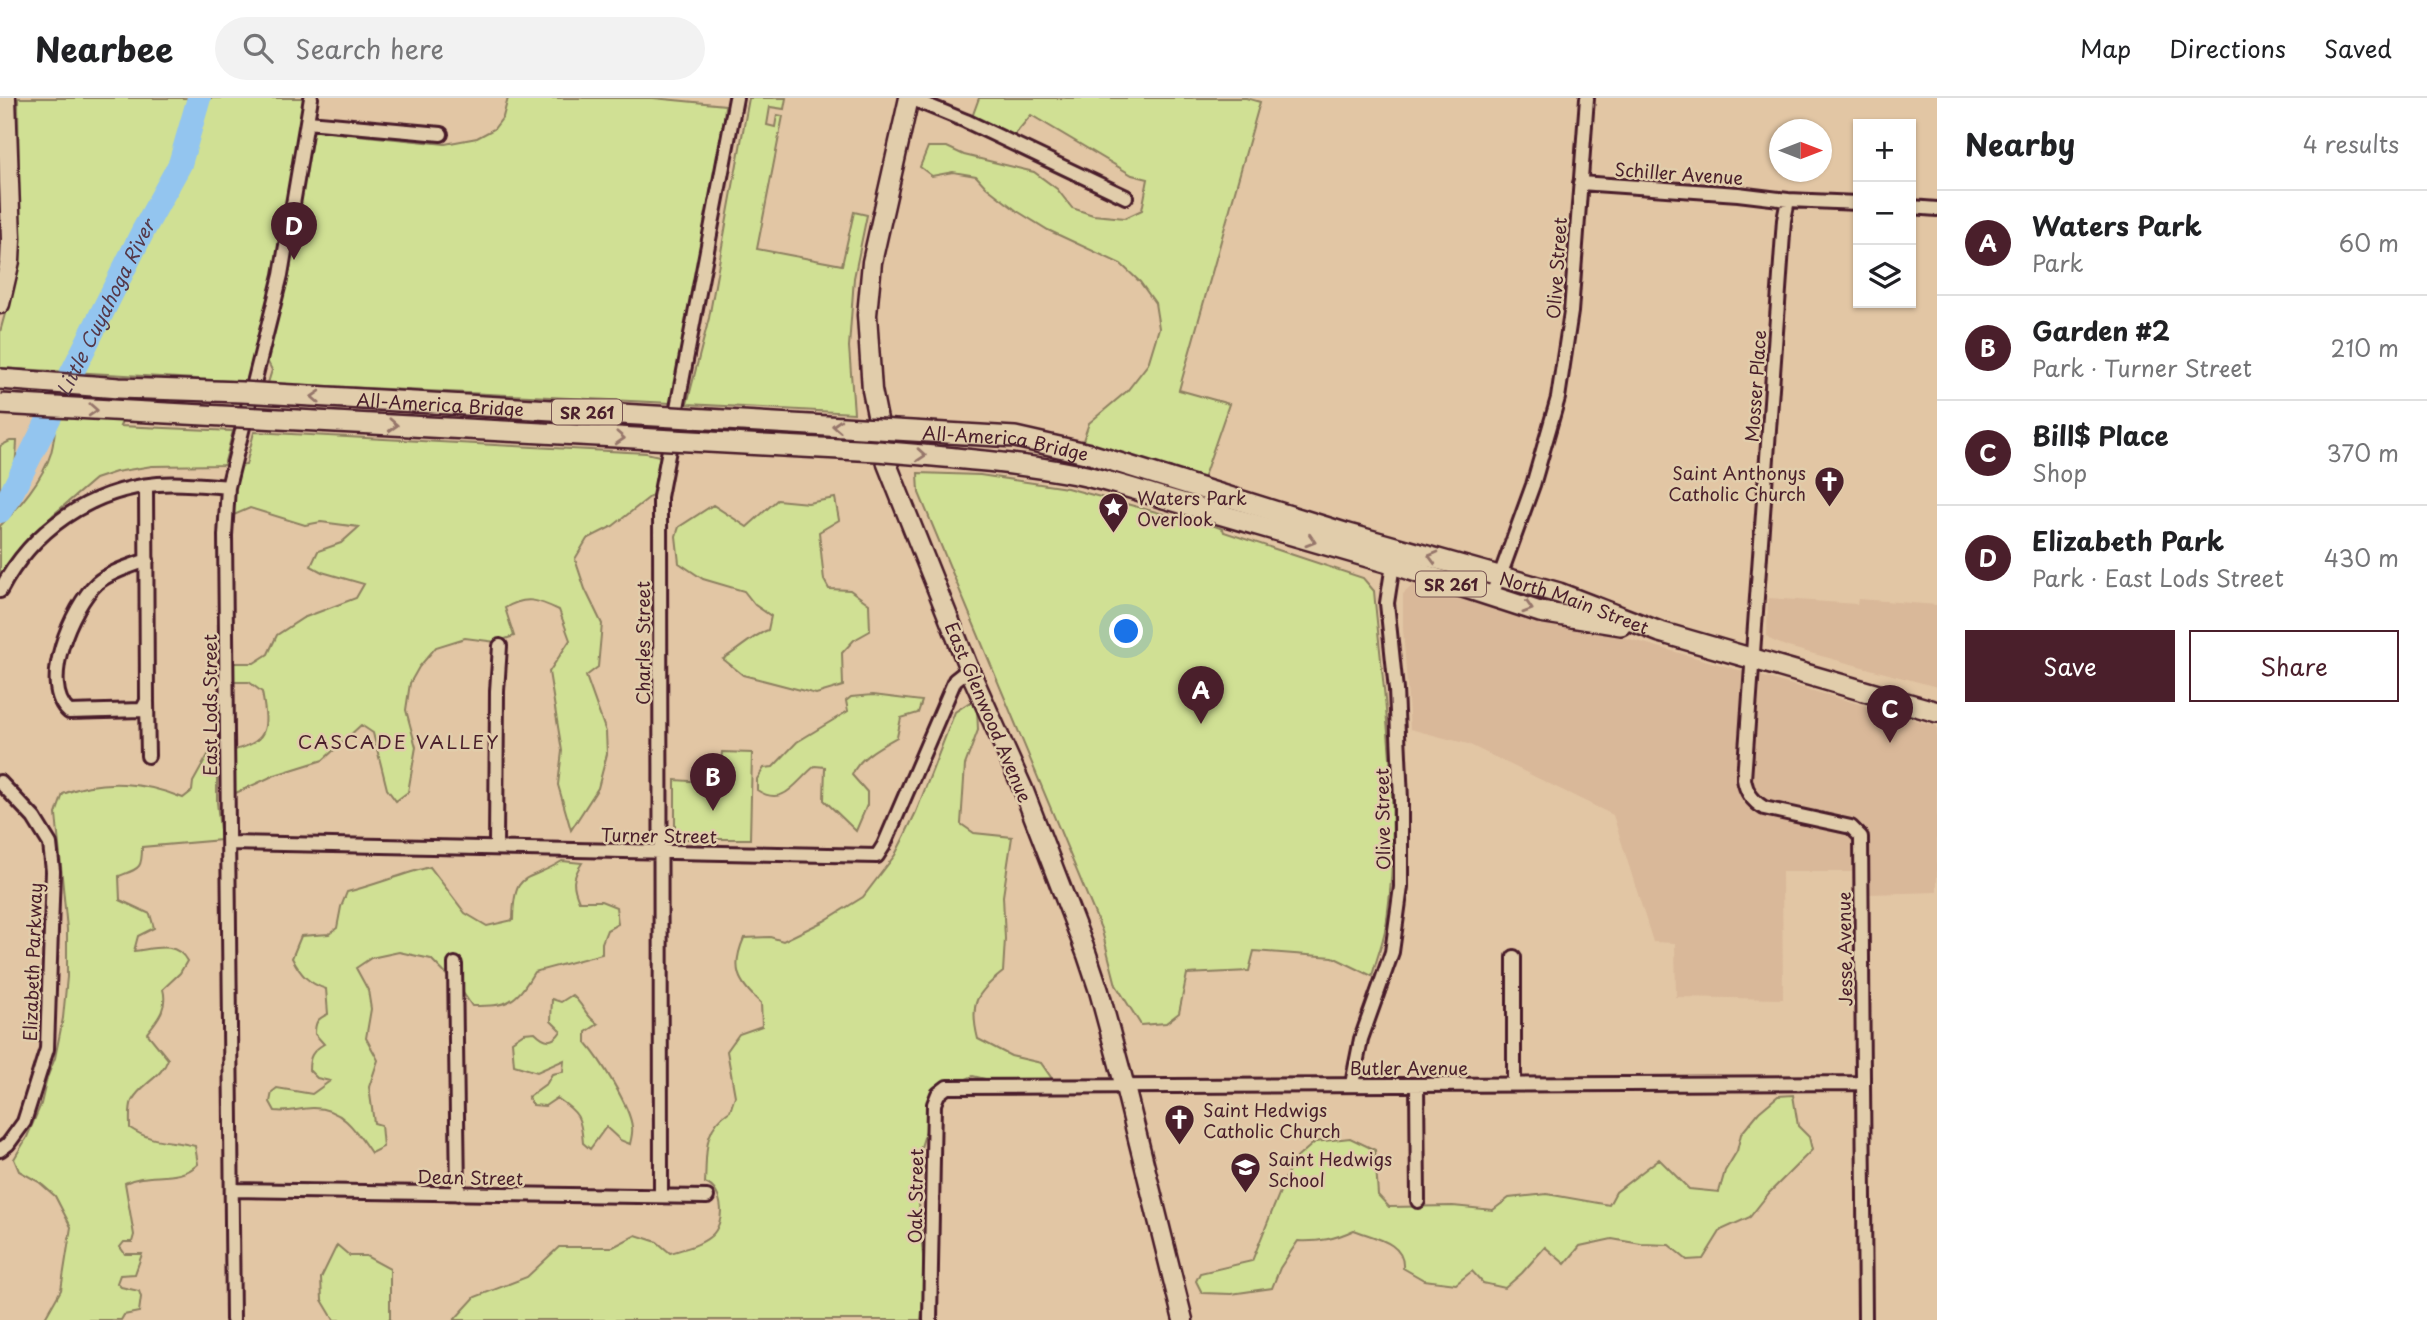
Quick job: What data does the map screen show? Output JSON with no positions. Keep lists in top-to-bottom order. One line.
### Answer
{"streets":{"main road":["All-America Bridge","SR 261","North Main Street"],"street":["Schiller Avenue","Olive Street","Mosser Place","Charles Street","East Lods Street","East Glenwood Avenue","Turner Street","Jesse Avenue","Elizabeth Parkway","Butler Avenue","Dean Street","Oak Street"]},"crossings":[["Schiller Avenue","Olive Street"],["Schiller Avenue","Mosser Place"],["Olive Street","North Main Street"],["Olive Street","Butler Avenue"],["Mosser Place","North Main Street"],["Mosser Place","Jesse Avenue"],["All-America Bridge","North Main Street"],["North Main Street","Jesse Avenue"],["Charles Street","Turner Street"],["Charles Street","Dean Street"],["East Lods Street","Turner Street"],["East Lods Street","Dean Street"],["East Glenwood Avenue","Turner Street"],["East Glenwood Avenue","Butler Avenue"],["Jesse Avenue","Butler Avenue"],["Butler Avenue","Oak Street"]],"districts":["CASCADE VALLEY"],"water":["Little Cuyahoga River"],"places":{"church":["Saint Anthonys Catholic Church","Saint Hedwigs Catholic Church"],"place":["Waters Park Overlook"],"school or university":["Saint Hedwigs School"]},"north":"right","page":{"header":"Nearbee","search":"Search here","nav":["Map","Directions","Saved"],"heading":["Nearby","4 results"],"map_buttons":["+","−"],"list":[{"mark":"A","name":"Waters Park","note":"Park","value":"60 m"},{"mark":"B","name":"Garden #2","note":"Park · Turner Street","value":"210 m"},{"mark":"C","name":"Bill$ Place","note":"Shop","value":"370 m"},{"mark":"D","name":"Elizabeth Park","note":"Park · East Lods Street","value":"430 m"}],"pins":["D","A","C","B"],"buttons":["Save","Share"]}}
